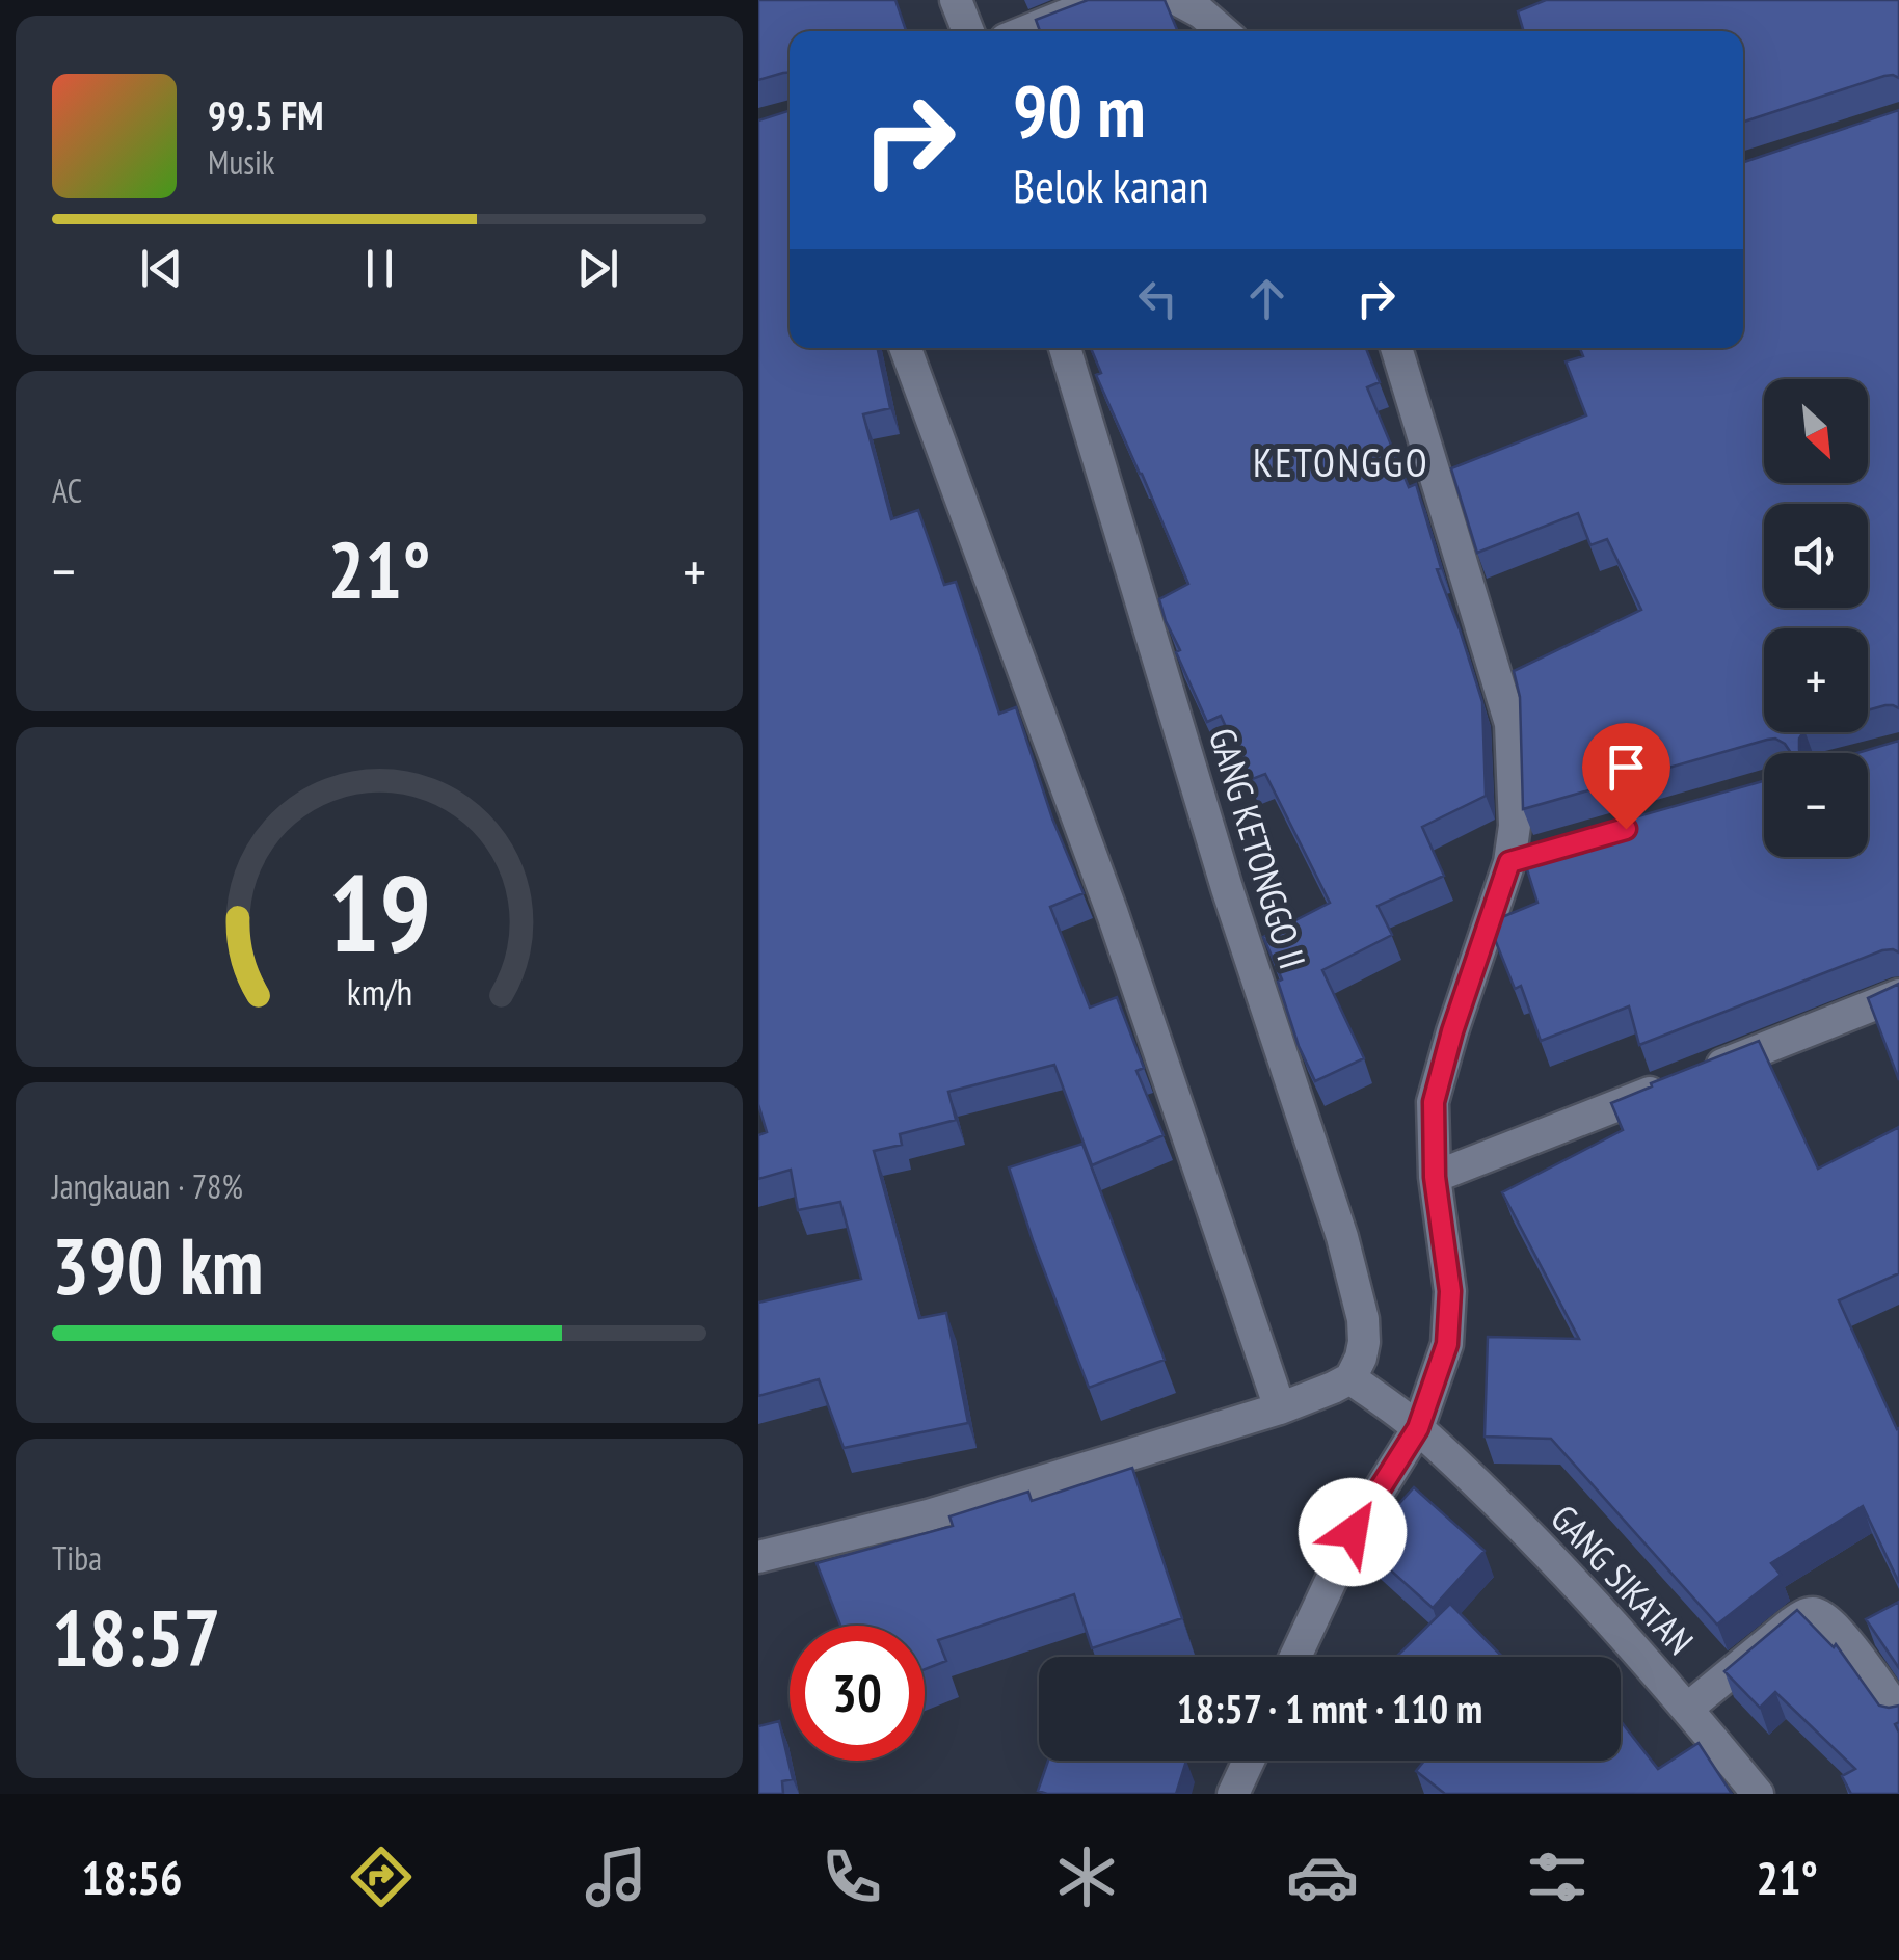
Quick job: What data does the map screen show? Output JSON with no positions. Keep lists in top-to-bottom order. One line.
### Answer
{"streets":{"street":["GANG KETONGGO II","GANG SIKATAN"]},"crossings":[["GANG KETONGGO II","GANG SIKATAN"]],"districts":["KETONGGO"],"north":"bottom right","page":{"turn":["90 m","Belok kanan"],"song":["99.5 FM","Musik"],"tile":["AC",["Jangkauan · 78%","390 km"],["Tiba","18:57"]],"map_buttons":["+","−"],"heat":["−","21°","+"],"limit":"30","trip":"18:57 · 1 mnt · 110 m","tabs":["18:56","21°"],"gauge":["19","km/h"]}}
